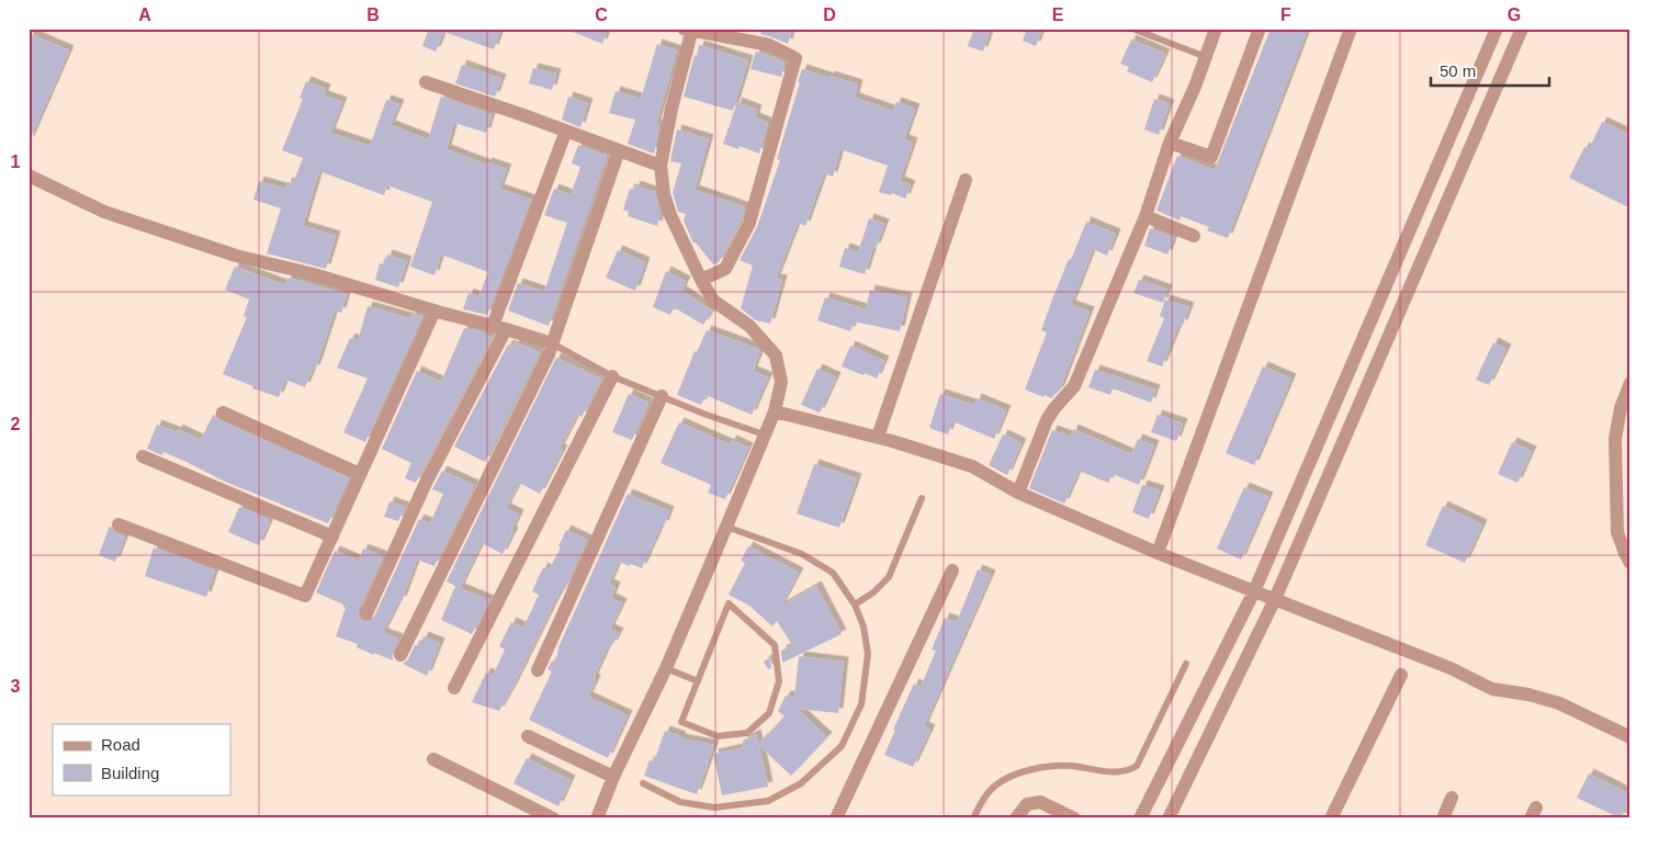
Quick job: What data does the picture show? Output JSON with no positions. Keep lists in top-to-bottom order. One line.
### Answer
{"legend":["Road","Building"],"scale_bar":"50 m","grid":{"columns":["A","B","C","D","E","F","G"],"rows":["1","2","3"]}}
